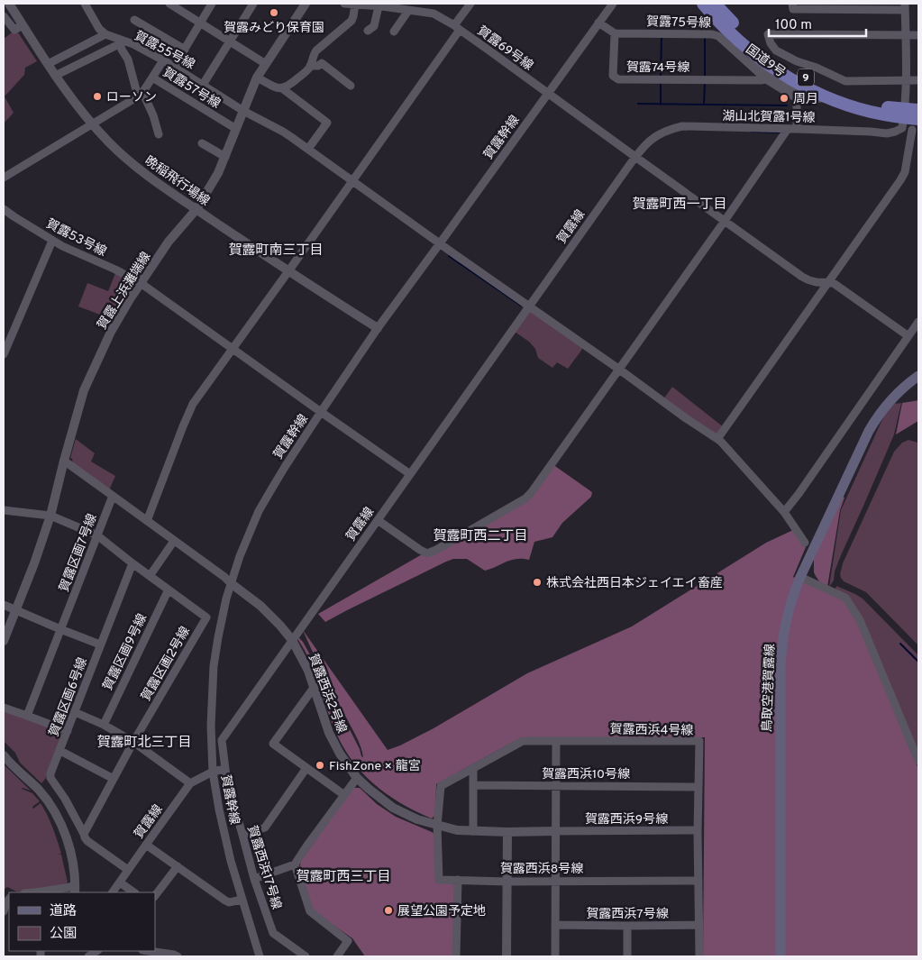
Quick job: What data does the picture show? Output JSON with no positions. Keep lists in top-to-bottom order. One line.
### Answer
{"streets":{"highway":["国道9号","9"],"main road":["鳥取空港賀露線"],"street":["賀露75号線","賀露69号線","賀露55号線","賀露74号線","賀露57号線","湖山北賀露1号線","賀露幹線","晩稲飛行場線","賀露線","賀露53号線","賀露上浜灘端線","賀露区画7号線","賀露区画9号線","賀露区画2号線","賀露西浜2号線","賀露区画6号線","賀露西浜4号線","賀露西浜10号線","賀露西浜9号線","賀露西浜17号線","賀露西浜8号線","賀露西浜7号線"]},"crossings":[["賀露75号線","国道9号"],["賀露75号線","賀露74号線"],["賀露69号線","湖山北賀露1号線"],["賀露69号線","賀露幹線"],["賀露69号線","賀露線"],["賀露55号線","賀露57号線"],["賀露55号線","賀露幹線"],["賀露55号線","賀露線"],["賀露55号線","賀露上浜灘端線"],["国道9号","湖山北賀露1号線"],["賀露57号線","賀露上浜灘端線"],["湖山北賀露1号線","賀露線"],["賀露幹線","晩稲飛行場線"],["賀露幹線","賀露線"],["賀露幹線","賀露53号線"],["賀露幹線","賀露西浜2号線"],["晩稲飛行場線","賀露上浜灘端線"],["賀露線","賀露53号線"],["賀露線","賀露西浜2号線"],["賀露線","賀露西浜17号線"],["賀露53号線","賀露上浜灘端線"],["賀露上浜灘端線","賀露区画2号線"],["賀露区画7号線","賀露区画2号線"],["賀露区画9号線","賀露区画2号線"],["賀露区画2号線","賀露区画6号線"],["賀露西浜2号線","賀露西浜4号線"],["賀露西浜2号線","賀露西浜9号線"],["賀露西浜2号線","賀露西浜8号線"],["賀露西浜4号線","賀露西浜10号線"],["賀露西浜4号線","賀露西浜9号線"],["賀露西浜4号線","賀露西浜8号線"],["賀露西浜4号線","賀露西浜7号線"]],"districts":["賀露町西一丁目","賀露町南三丁目","賀露町西二丁目","賀露町北三丁目","賀露町西三丁目"],"places":["賀露みどり保育園","ローソン","周月","株式会社西日本ジェイエイ畜産","FishZone × 龍宮","展望公園予定地"],"legend":["道路","公園"],"scale_bar":"100 m"}
